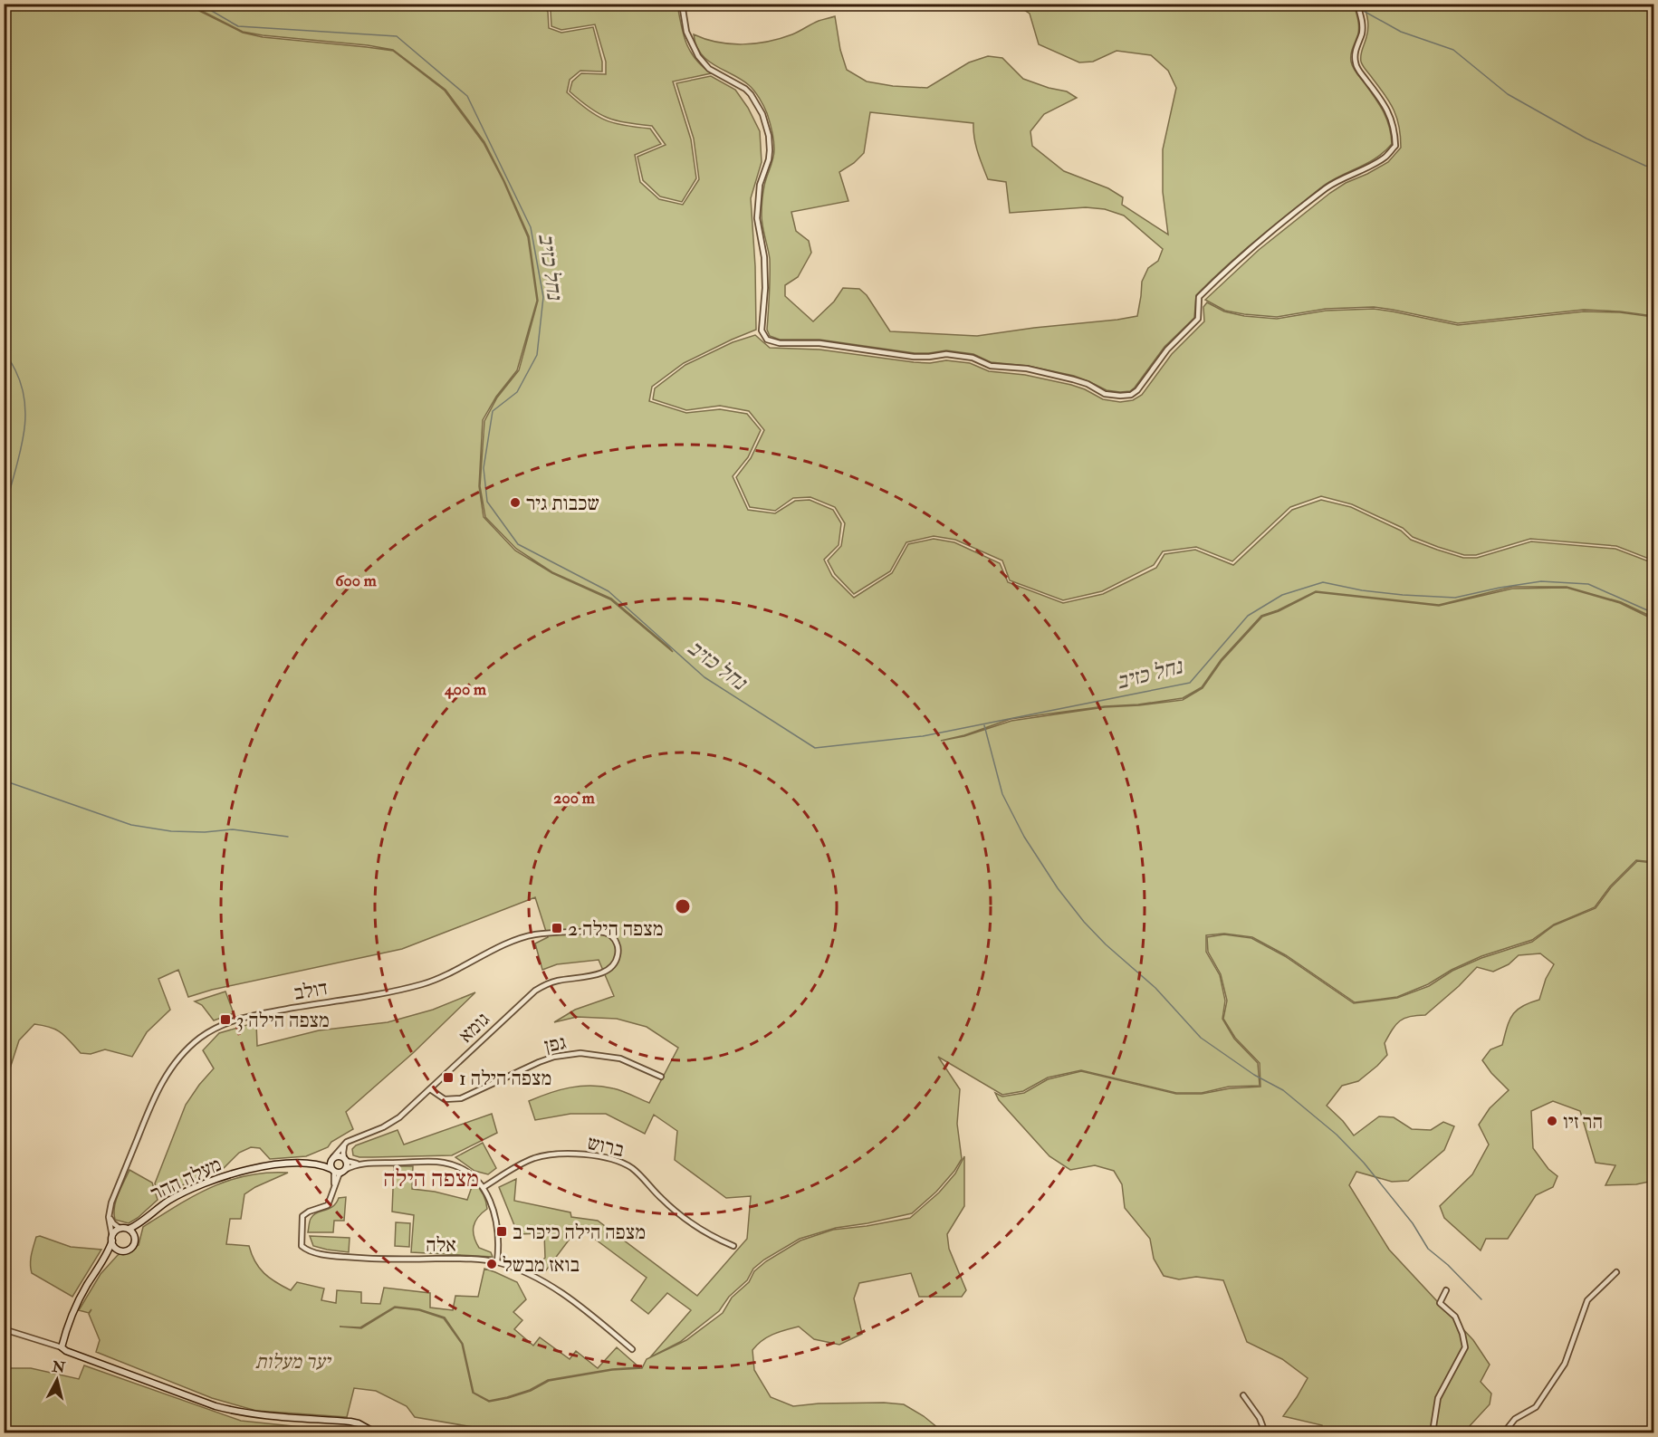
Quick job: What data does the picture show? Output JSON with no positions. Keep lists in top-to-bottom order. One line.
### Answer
{"streets":{"street":["דולב","גומא","גפן","ברוש","מעלה ההר","אלה"]},"crossings":[["דולב","גומא"],["דולב","מעלה ההר"],["גומא","גפן"],["מעלה ההר","אלה"]],"districts":["מצפה הילה"],"water":["נחל כזיב"],"parks":["יער מעלות"],"places":{"other":["שכבות גיר","הר זיו","בואז מבשל"],"transit":["מצפה הילה 2","מצפה הילה 3","מצפה הילה 1","מצפה הילה כיכר ב"]},"north":"top","rings":["600 m","400 m","200 m"]}
